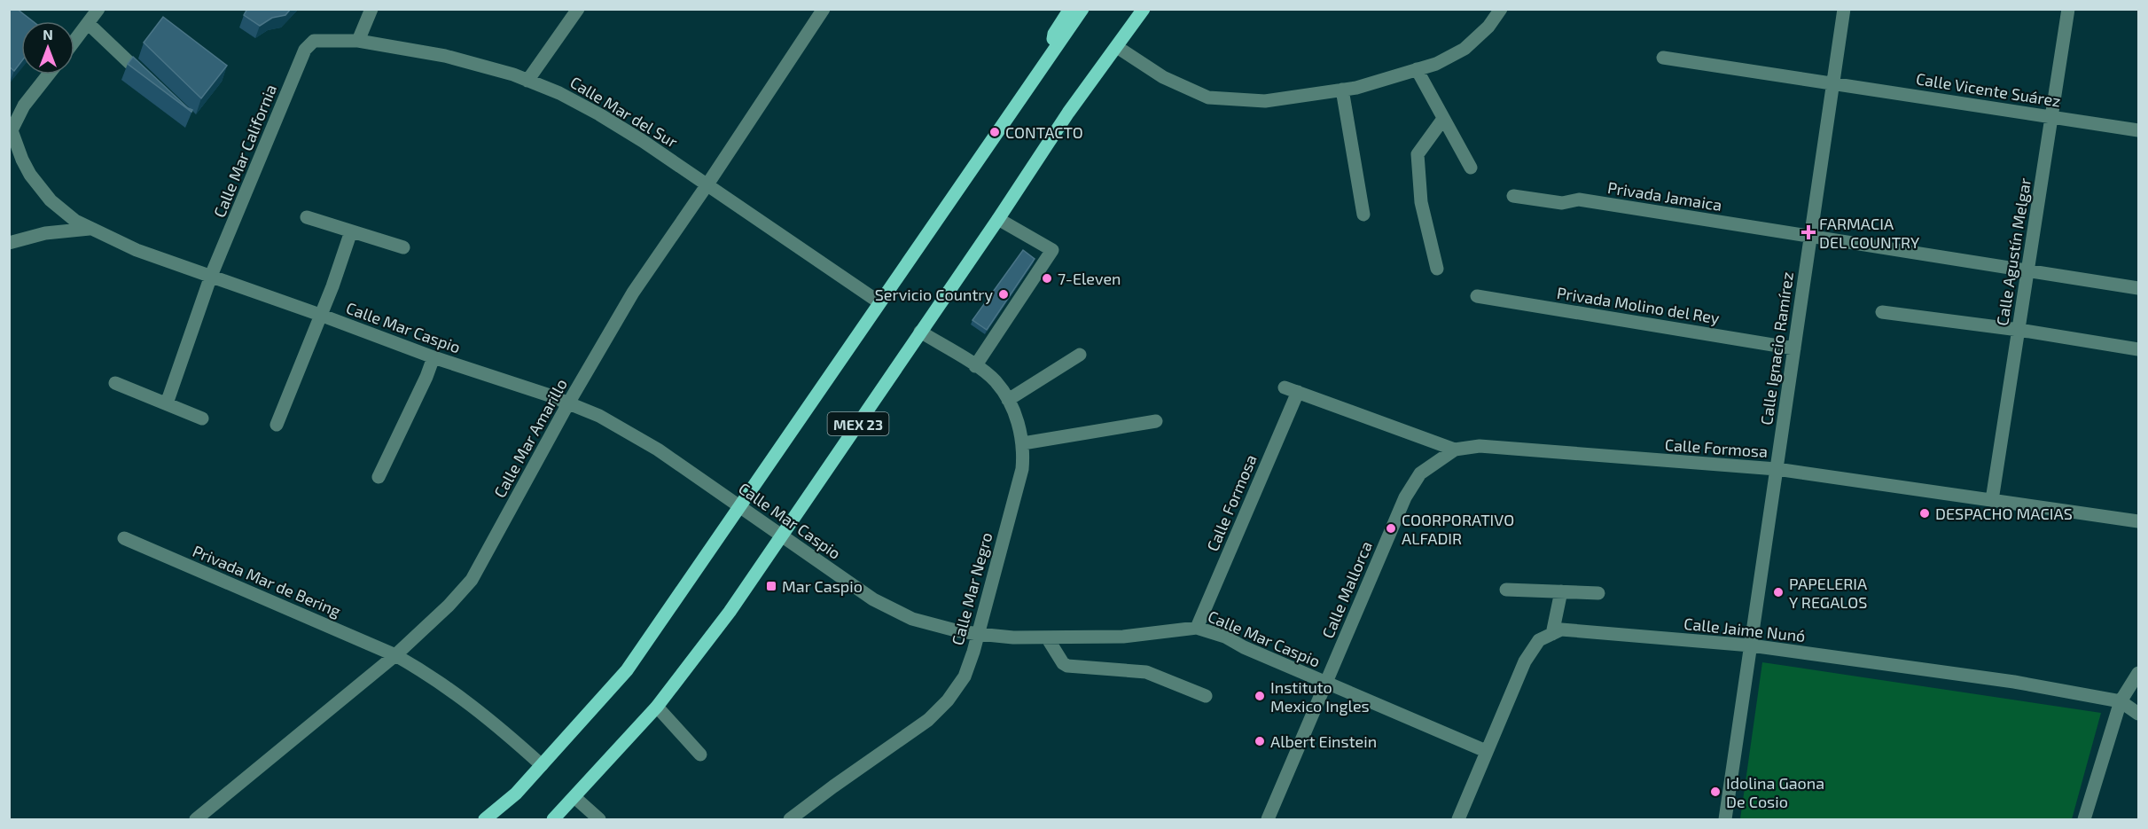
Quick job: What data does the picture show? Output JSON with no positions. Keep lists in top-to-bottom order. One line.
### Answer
{"streets":{"main road":["MEX 23"],"street":["Calle Vicente Suárez","Calle Mar del Sur","Calle Mar California","Privada Jamaica","Calle Agustín Melgar","Privada Molino del Rey","Calle Mar Caspio","Calle Ignacio Ramírez","Calle Mar Amarillo","Calle Formosa","Privada Mar de Bering","Calle Mar Negro","Calle Mallorca","Calle Jaime Nunó"]},"crossings":[["Calle Vicente Suárez","Calle Agustín Melgar"],["Calle Vicente Suárez","Calle Ignacio Ramírez"],["Calle Mar del Sur","Calle Mar California"],["Calle Mar del Sur","MEX 23"],["Calle Mar del Sur","Calle Mar Amarillo"],["Calle Mar California","Calle Mar Caspio"],["Privada Jamaica","Calle Agustín Melgar"],["Privada Jamaica","Calle Ignacio Ramírez"],["Calle Agustín Melgar","Calle Formosa"],["Privada Molino del Rey","Calle Ignacio Ramírez"],["Calle Mar Caspio","MEX 23"],["Calle Mar Caspio","Calle Mar Amarillo"],["Calle Mar Caspio","Calle Formosa"],["Calle Mar Caspio","Calle Mar Negro"],["Calle Mar Caspio","Calle Mallorca"],["Calle Ignacio Ramírez","Calle Formosa"],["Calle Ignacio Ramírez","Calle Jaime Nunó"],["MEX 23","Privada Mar de Bering"],["MEX 23","Calle Mar Negro"],["Calle Mar Amarillo","Privada Mar de Bering"],["Calle Formosa","Calle Mallorca"]],"places":{"other":["CONTACTO","7-Eleven","Servicio Country","DESPACHO MACIAS","COORPORATIVO ALFADIR","PAPELERIA Y REGALOS","Instituto Mexico Ingles","Albert Einstein","Idolina Gaona De Cosio"],"health":["FARMACIA DEL COUNTRY"],"transit":["Mar Caspio"]},"north":"top"}
